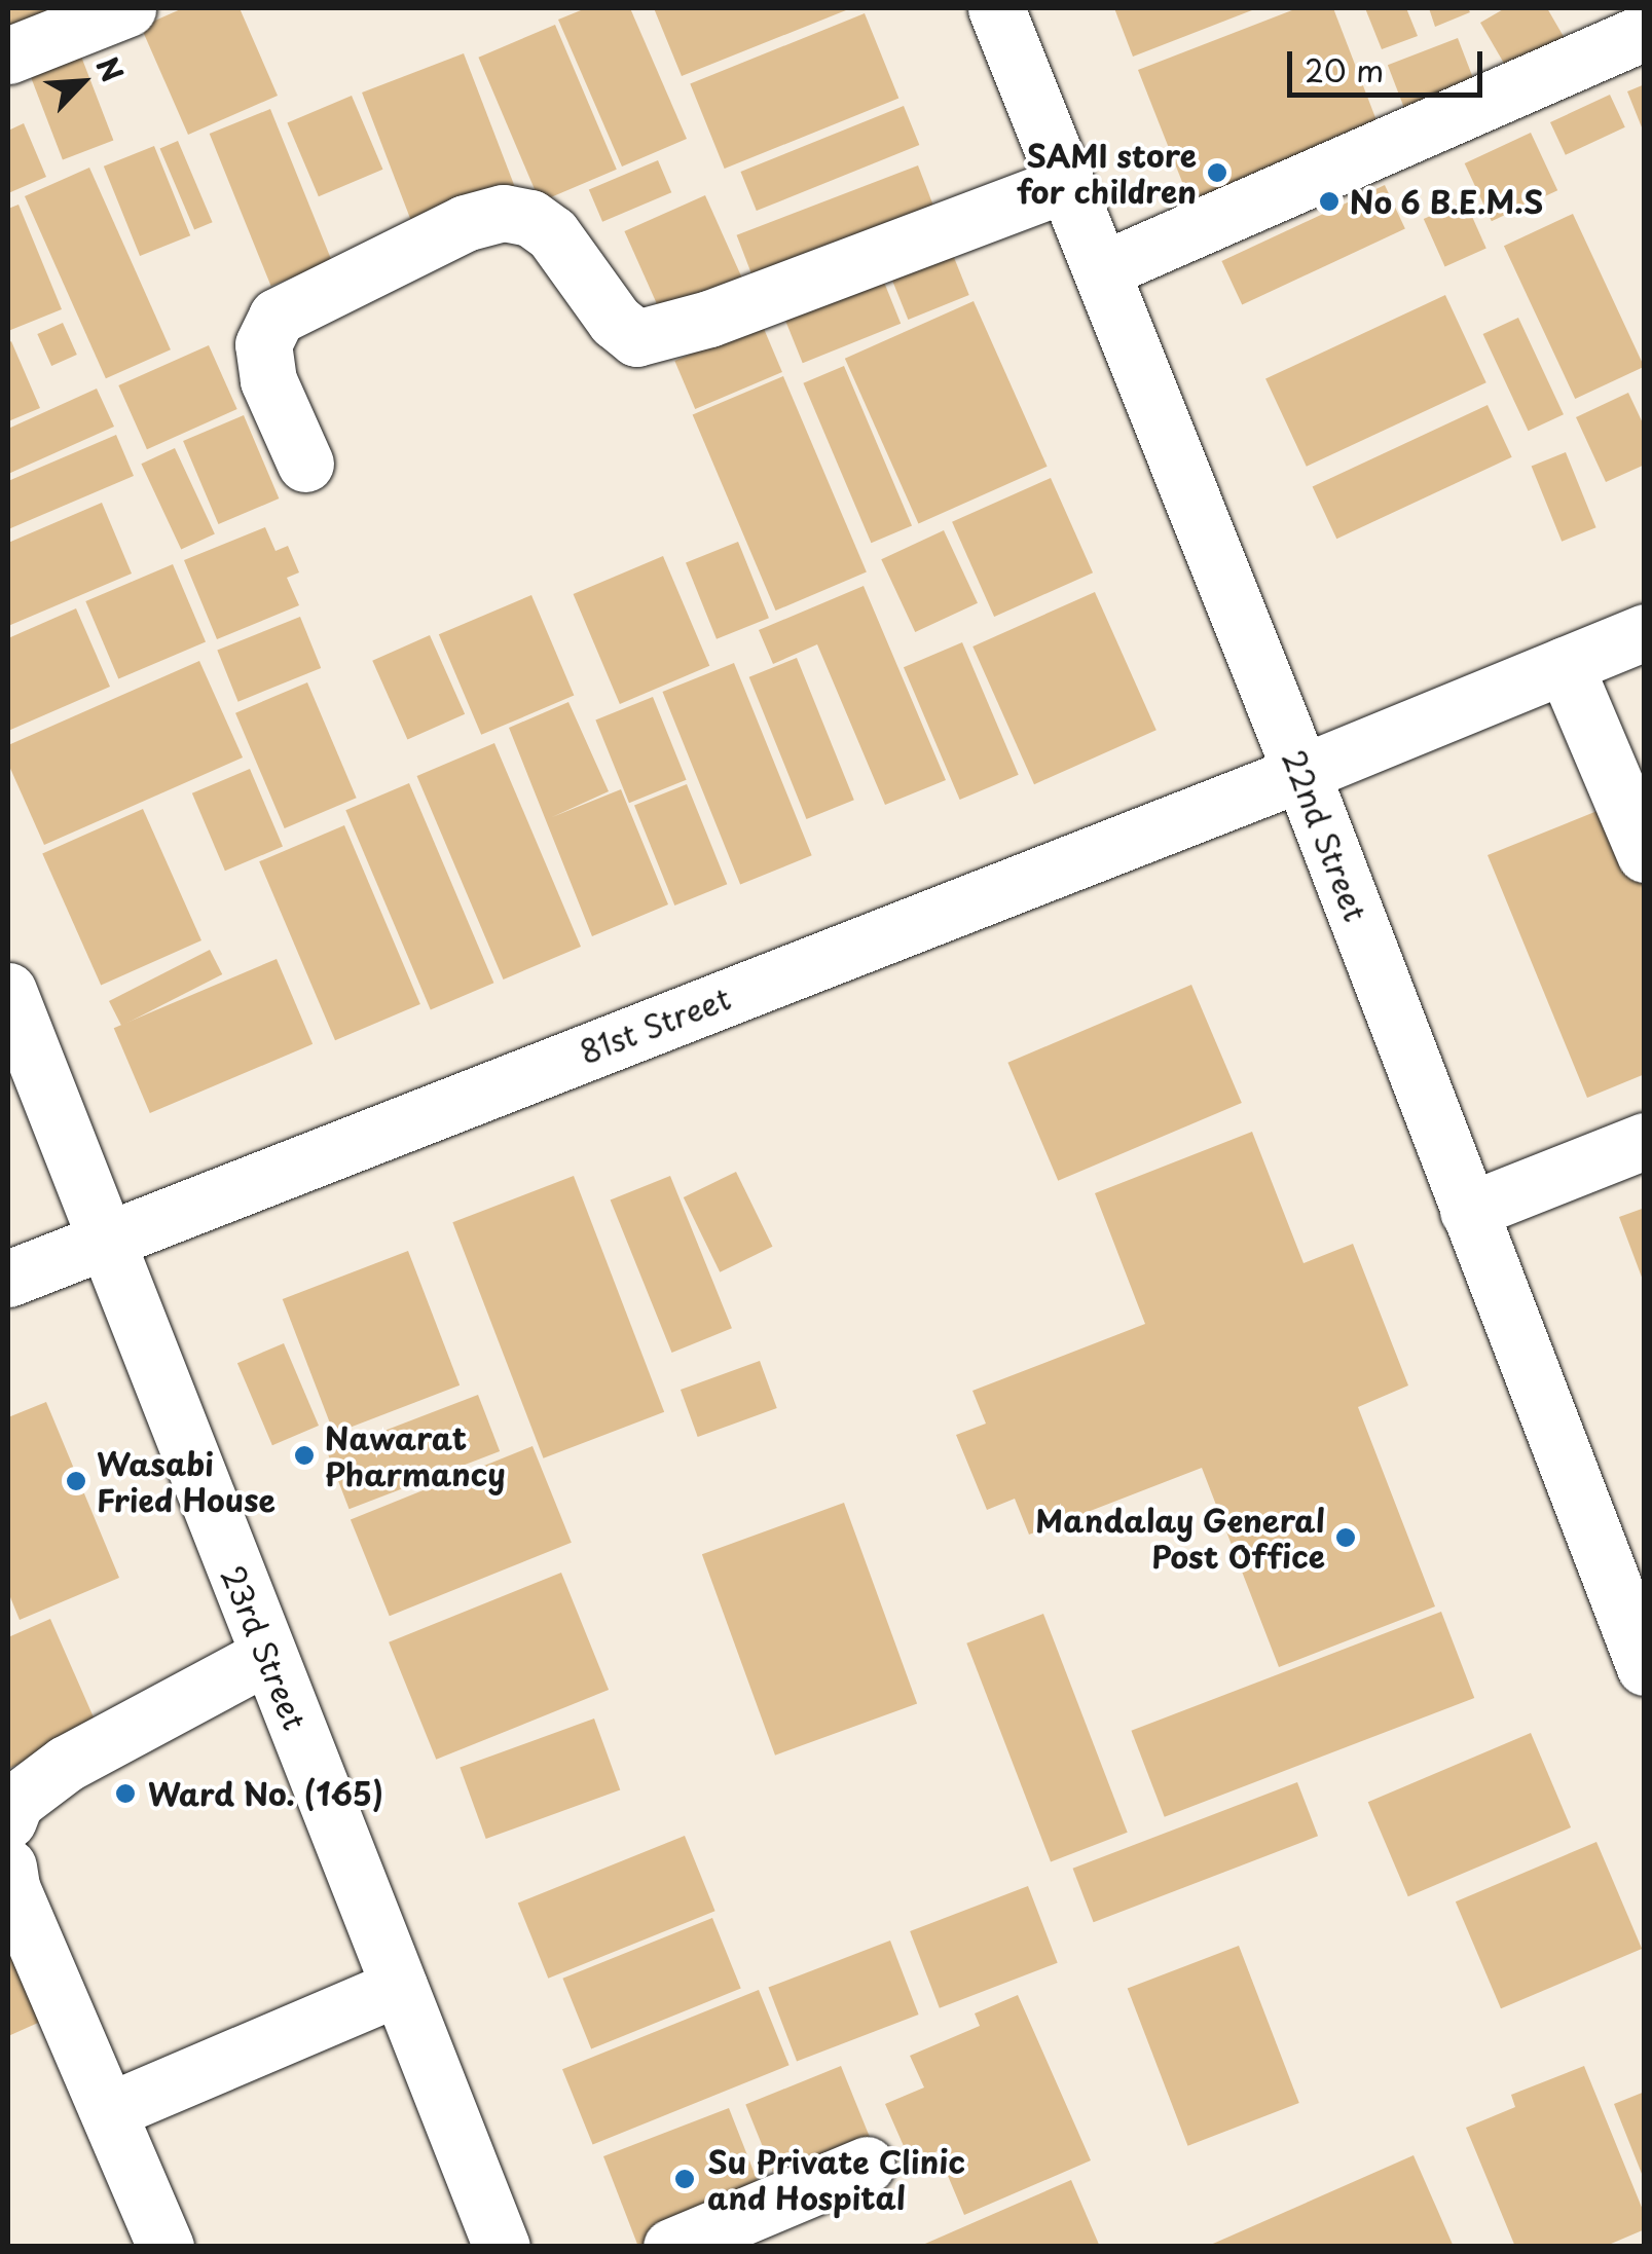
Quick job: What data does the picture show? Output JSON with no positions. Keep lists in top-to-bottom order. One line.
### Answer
{"streets":{"street":["22nd Street","81st Street","23rd Street"]},"crossings":[["22nd Street","81st Street"],["81st Street","23rd Street"]],"places":["SAMI store for children","No 6 B.E.M.S","Nawarat Pharmancy","Wasabi Fried House","Mandalay General Post Office","Ward No. (165)","Su Private Clinic and Hospital"],"scale_bar":"20 m","north":"top right"}
